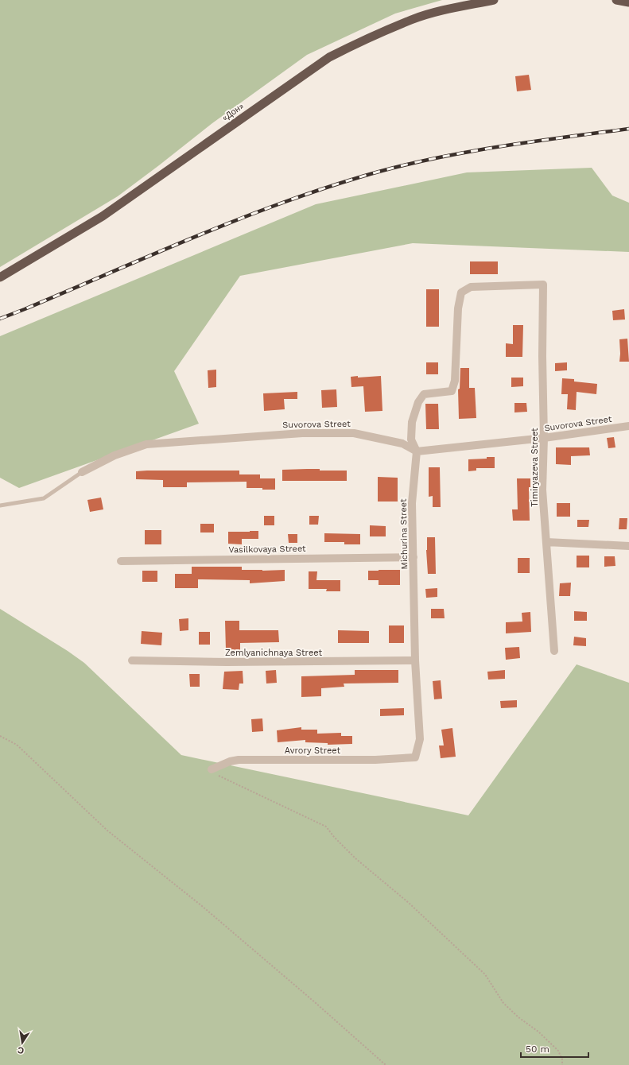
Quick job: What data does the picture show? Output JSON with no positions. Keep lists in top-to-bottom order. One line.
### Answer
{"streets":{"highway":["«Дон»"],"street":["Suvorova Street","Timiryazeva Street","Michurina Street","Vasilkovaya Street","Zemlyanichnaya Street","Avrory Street"]},"crossings":[["Suvorova Street","Timiryazeva Street"],["Suvorova Street","Michurina Street"],["Timiryazeva Street","Michurina Street"],["Michurina Street","Vasilkovaya Street"],["Michurina Street","Zemlyanichnaya Street"],["Michurina Street","Avrory Street"]],"scale_bar":"50 m","north":"bottom"}
